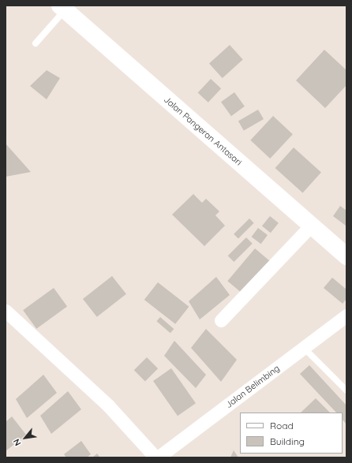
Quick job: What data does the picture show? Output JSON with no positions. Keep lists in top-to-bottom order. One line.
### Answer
{"streets":{"street":["Jalan Pangeran Antasari","Jalan Belimbing"]},"legend":["Road","Building"],"north":"bottom left"}
